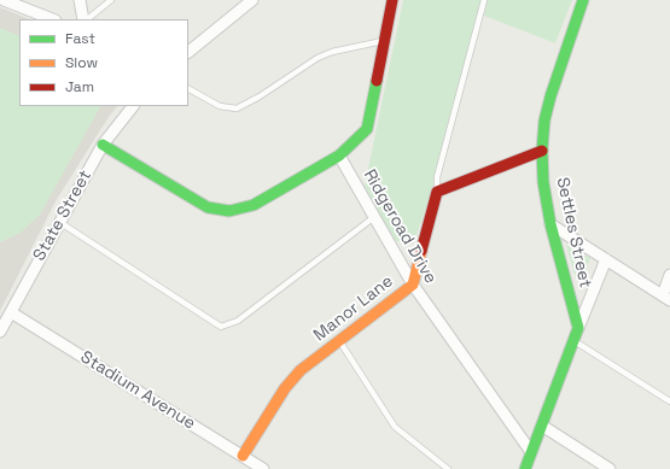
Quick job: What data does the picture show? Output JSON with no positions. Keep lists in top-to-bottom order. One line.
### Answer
{"streets":{"street":["State Street","Ridgeroad Drive","Settles Street","Manor Lane","Stadium Avenue"]},"crossings":[["State Street","Stadium Avenue"],["Ridgeroad Drive","Manor Lane"],["Manor Lane","Stadium Avenue"]],"legend":["Fast","Slow","Jam"]}
